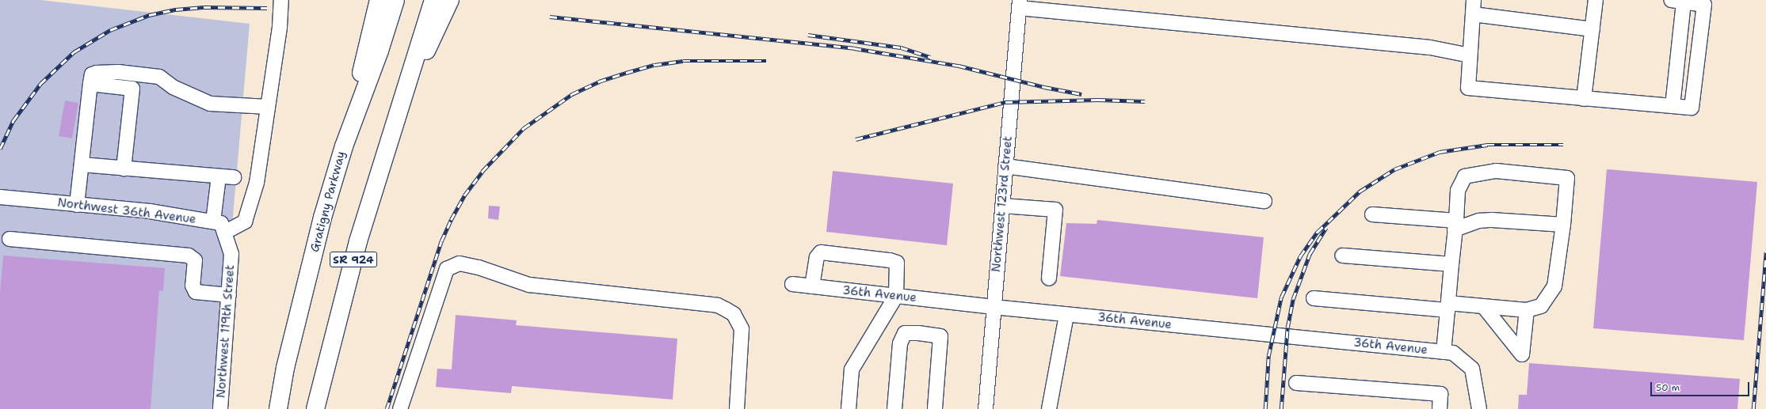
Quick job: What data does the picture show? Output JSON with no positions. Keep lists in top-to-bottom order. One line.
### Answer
{"streets":{"highway":["Gratigny Parkway","SR 924"],"street":["Northwest 123rd Street","Northwest 36th Avenue","36th Avenue","Northwest 119th Street"]},"crossings":[["Northwest 123rd Street","36th Avenue"],["Northwest 36th Avenue","Northwest 119th Street"]],"scale_bar":"50 m"}
